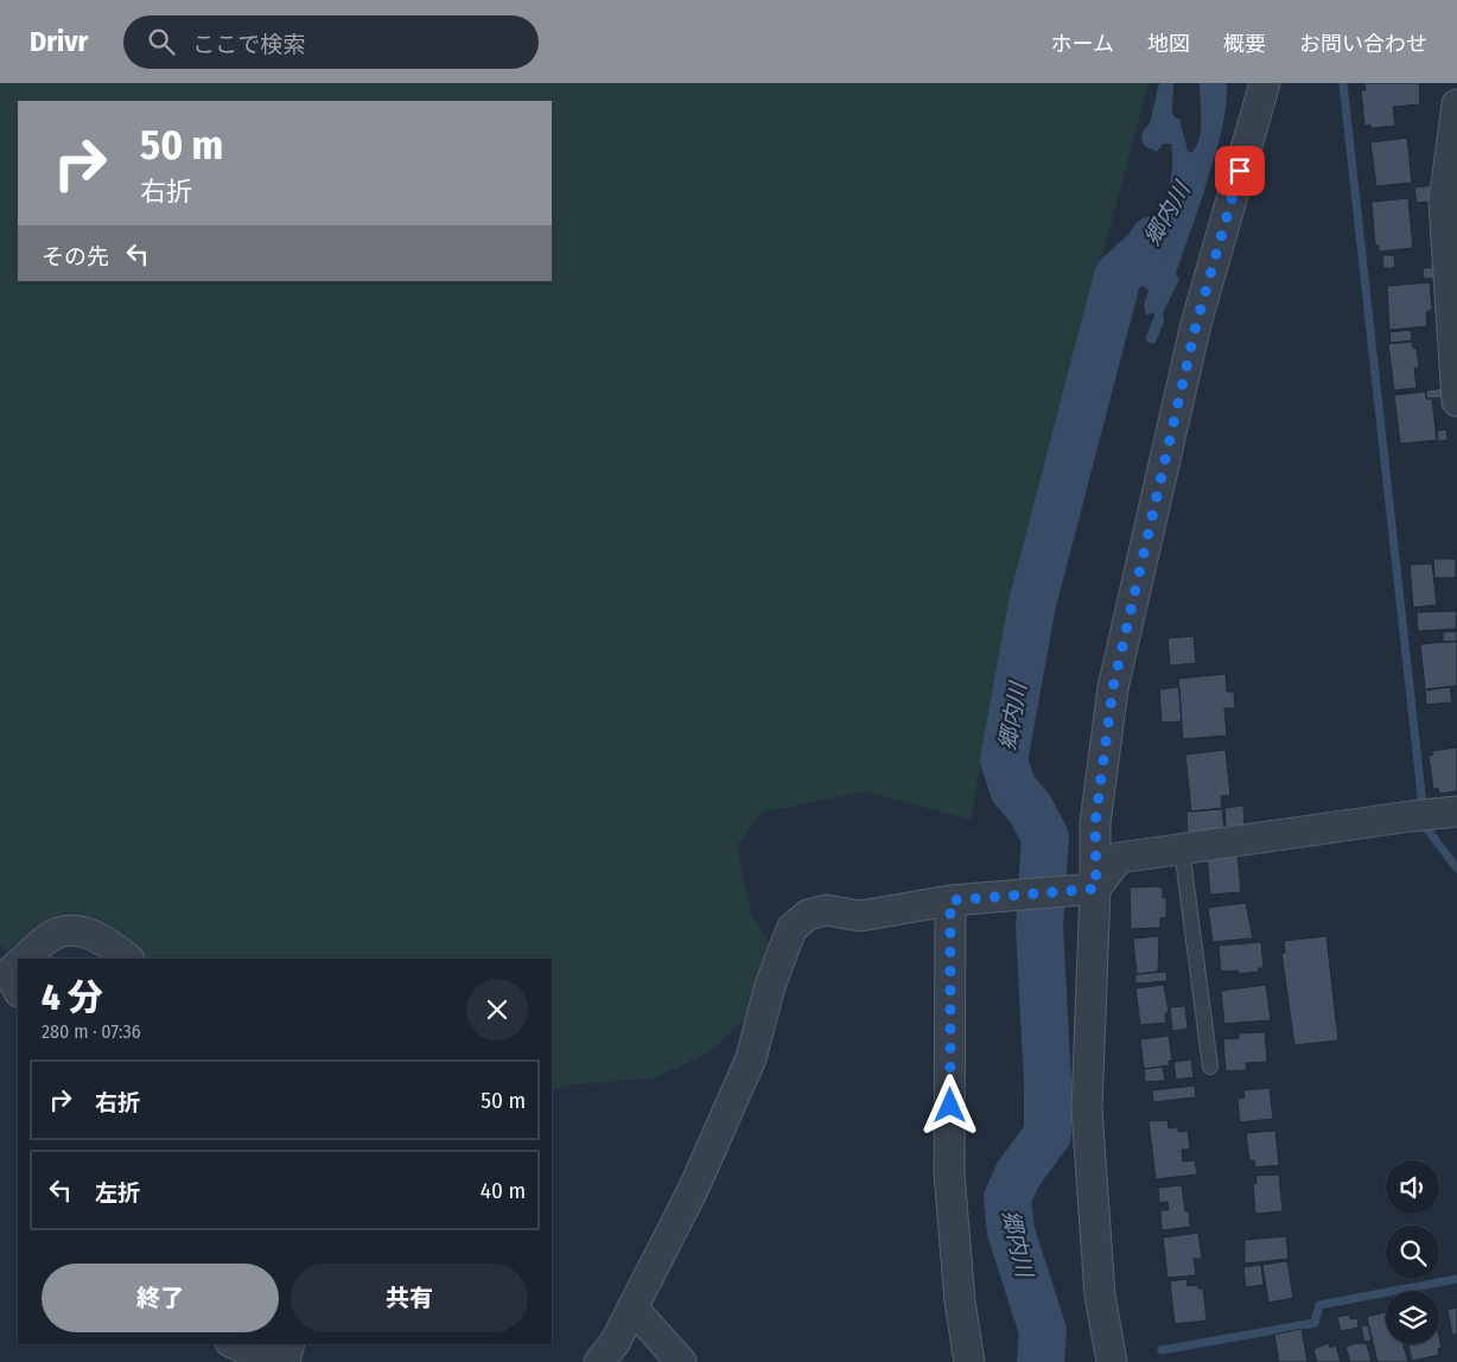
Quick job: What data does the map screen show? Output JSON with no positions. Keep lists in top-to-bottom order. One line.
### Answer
{"water":["郷内川"],"page":{"header":"Drivr","search":"ここで検索","nav":["ホーム","地図","概要","お問い合わせ"],"turn":["50 m","右折"],"then":"その先","heading":["4 分","280 m · 07:36"],"list":[{"name":"右折","value":"50 m"},{"name":"左折","value":"40 m"}],"buttons":["終了","共有"]}}
